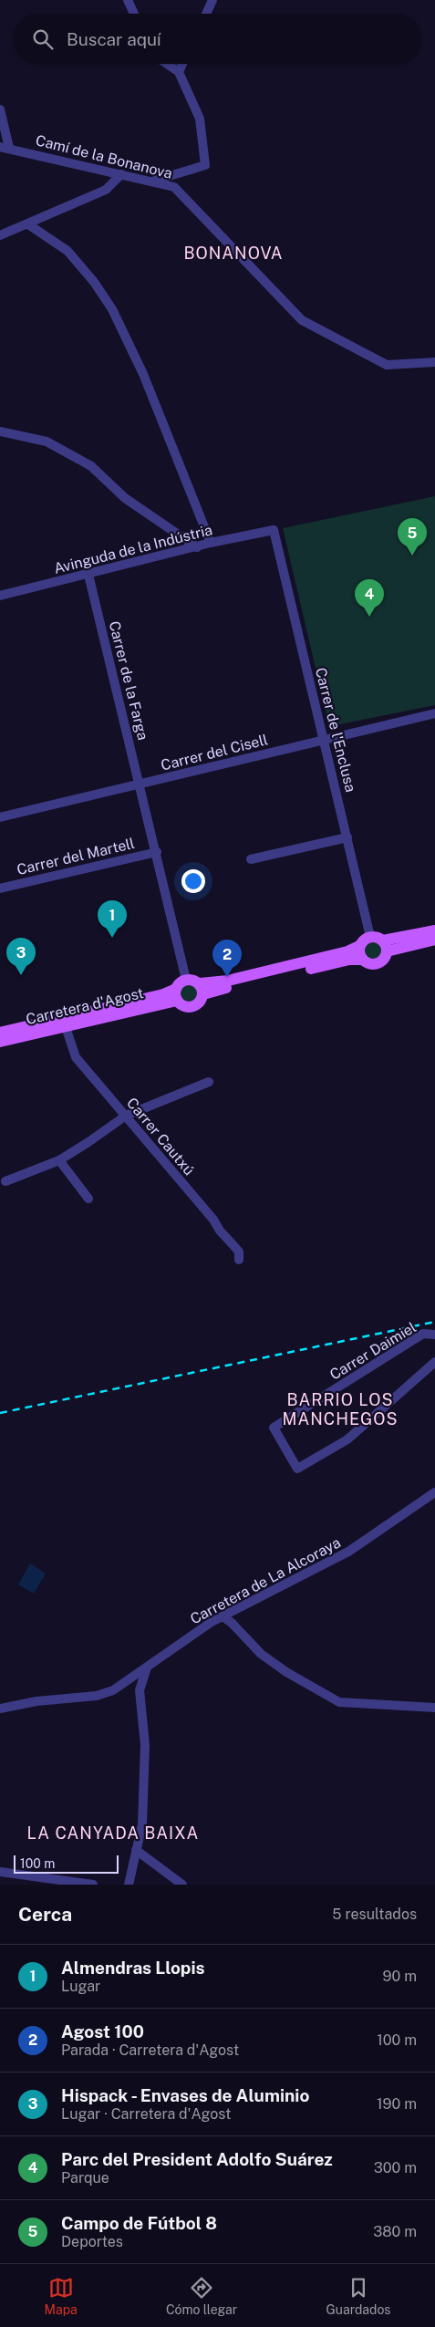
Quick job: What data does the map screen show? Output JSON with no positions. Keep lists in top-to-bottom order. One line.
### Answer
{"streets":{"main road":["Carretera d'Agost"],"street":["Camí de la Bonanova","Avinguda de la Indústria","Carrer de la Farga","Carrer de l'Enclusa","Carrer del Cisell","Carrer del Martell","Carrer Cautxú","Carrer Daimiel","Carretera de La Alcoraya"]},"crossings":[["Avinguda de la Indústria","Carrer de la Farga"],["Avinguda de la Indústria","Carrer de l'Enclusa"],["Carrer de la Farga","Carrer del Cisell"],["Carrer de la Farga","Carrer del Martell"],["Carrer de la Farga","Carretera d'Agost"],["Carrer de l'Enclusa","Carrer del Cisell"],["Carretera d'Agost","Carrer Cautxú"]],"districts":["BONANOVA","BARRIO LOS MANCHEGOS","LA CANYADA BAIXA"],"scale_bar":"100 m","page":{"search":"Buscar aquí","pins":["5","4","1","3","2"],"scale":"100 m","heading":["Cerca","5 resultados"],"list":[{"mark":"1","name":"Almendras Llopis","note":"Lugar","value":"90 m"},{"mark":"2","name":"Agost 100","note":"Parada · Carretera d'Agost","value":"100 m"},{"mark":"3","name":"Hispack - Envases de Aluminio","note":"Lugar · Carretera d'Agost","value":"190 m"},{"mark":"4","name":"Parc del President Adolfo Suárez","note":"Parque","value":"300 m"},{"mark":"5","name":"Campo de Fútbol 8","note":"Deportes","value":"380 m"}],"nav":["Mapa","Cómo llegar","Guardados"]}}
